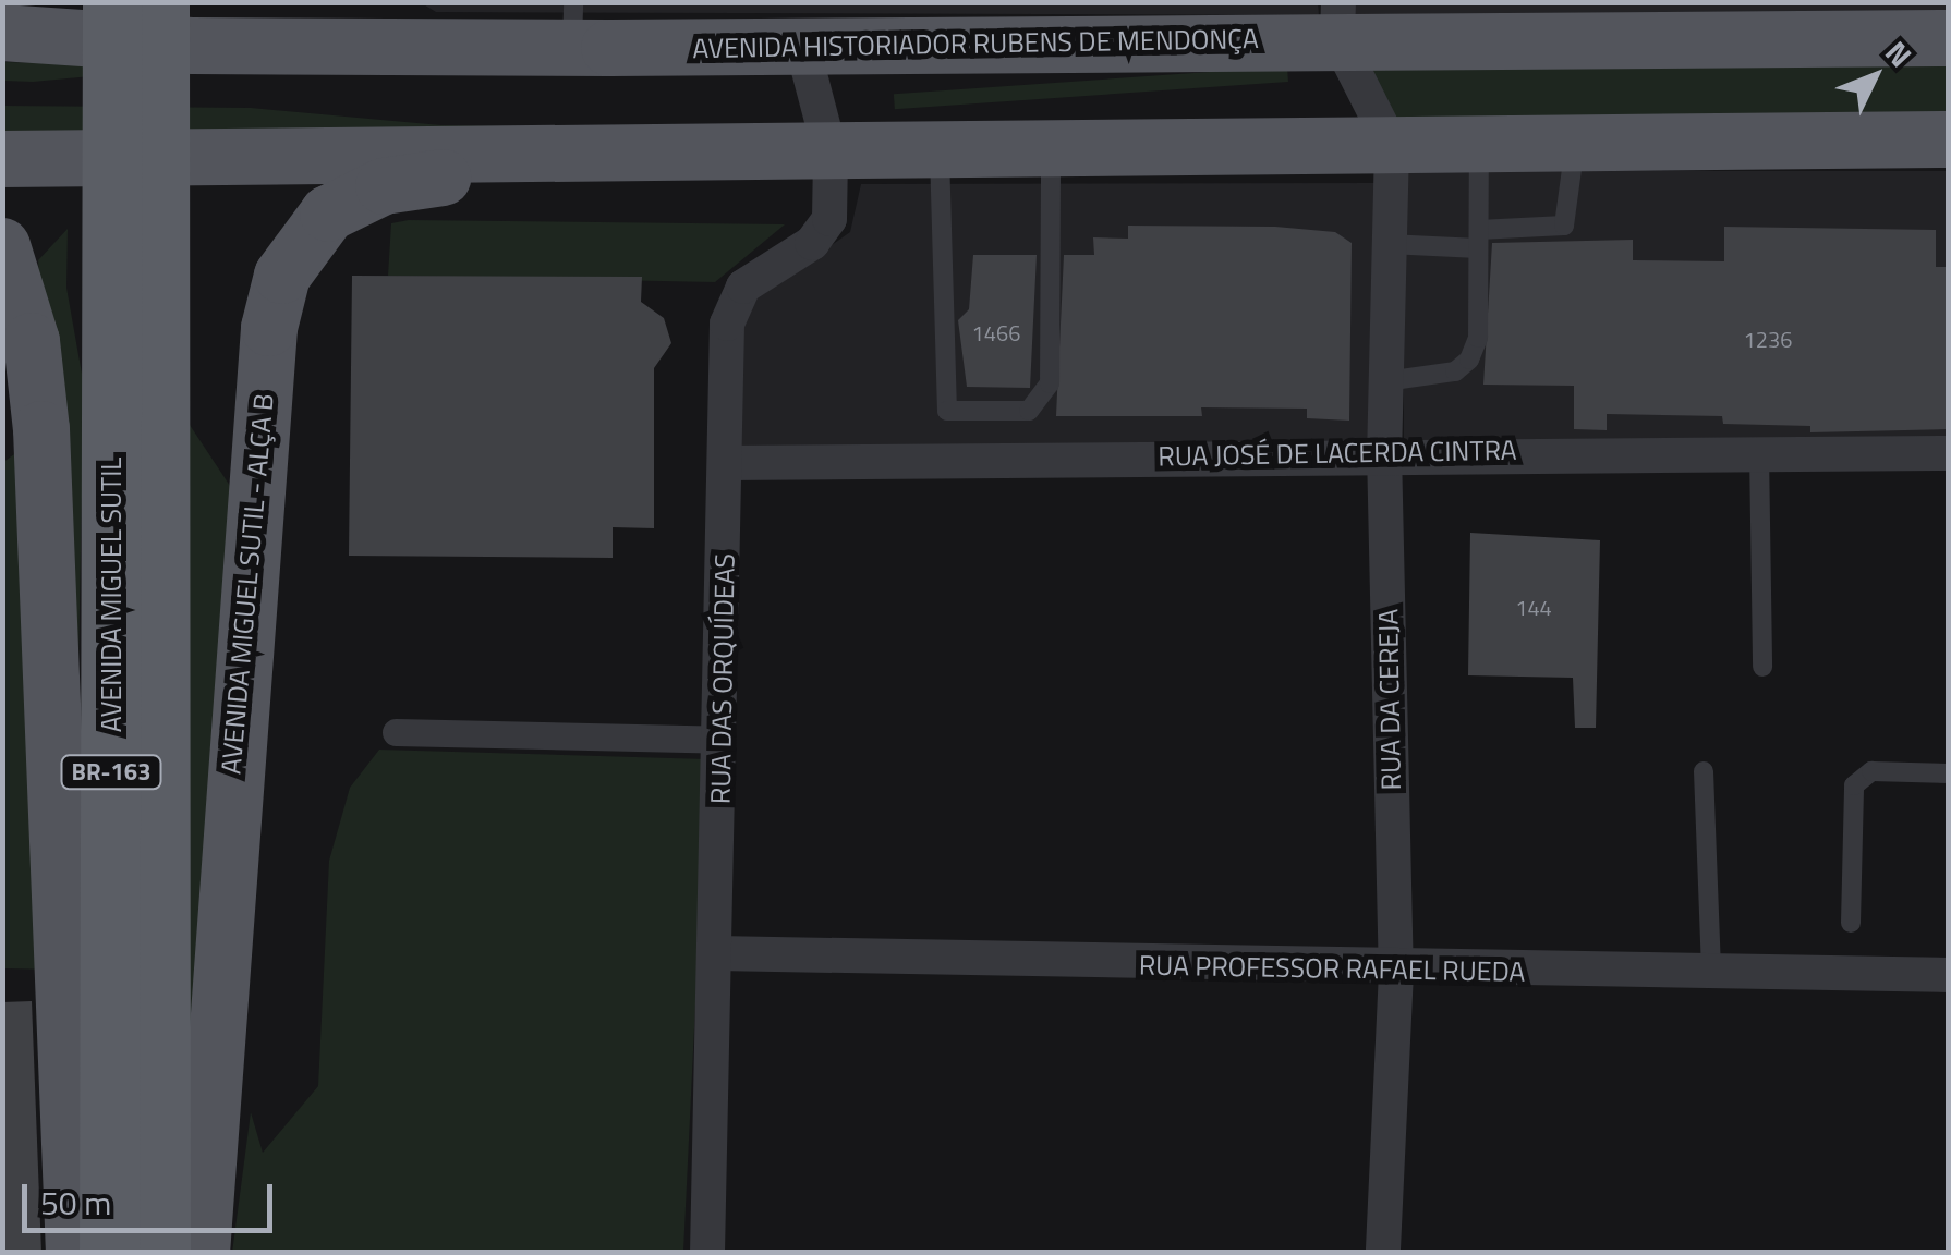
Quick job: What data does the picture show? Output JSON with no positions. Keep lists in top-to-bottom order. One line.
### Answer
{"streets":{"highway":["AVENIDA MIGUEL SUTIL","BR-163"],"main road":["AVENIDA HISTORIADOR RUBENS DE MENDONÇA","AVENIDA MIGUEL SUTIL - ALÇA B"],"street":["RUA JOSÉ DE LACERDA CINTRA","RUA DAS ORQUÍDEAS","RUA DA CEREJA","RUA PROFESSOR RAFAEL RUEDA"]},"crossings":[["RUA JOSÉ DE LACERDA CINTRA","RUA DAS ORQUÍDEAS"],["RUA JOSÉ DE LACERDA CINTRA","RUA DA CEREJA"],["AVENIDA MIGUEL SUTIL","BR-163"],["RUA DAS ORQUÍDEAS","RUA PROFESSOR RAFAEL RUEDA"],["RUA DA CEREJA","RUA PROFESSOR RAFAEL RUEDA"]],"house_numbers":["1466","1236","144"],"scale_bar":"50 m","north":"top right"}
